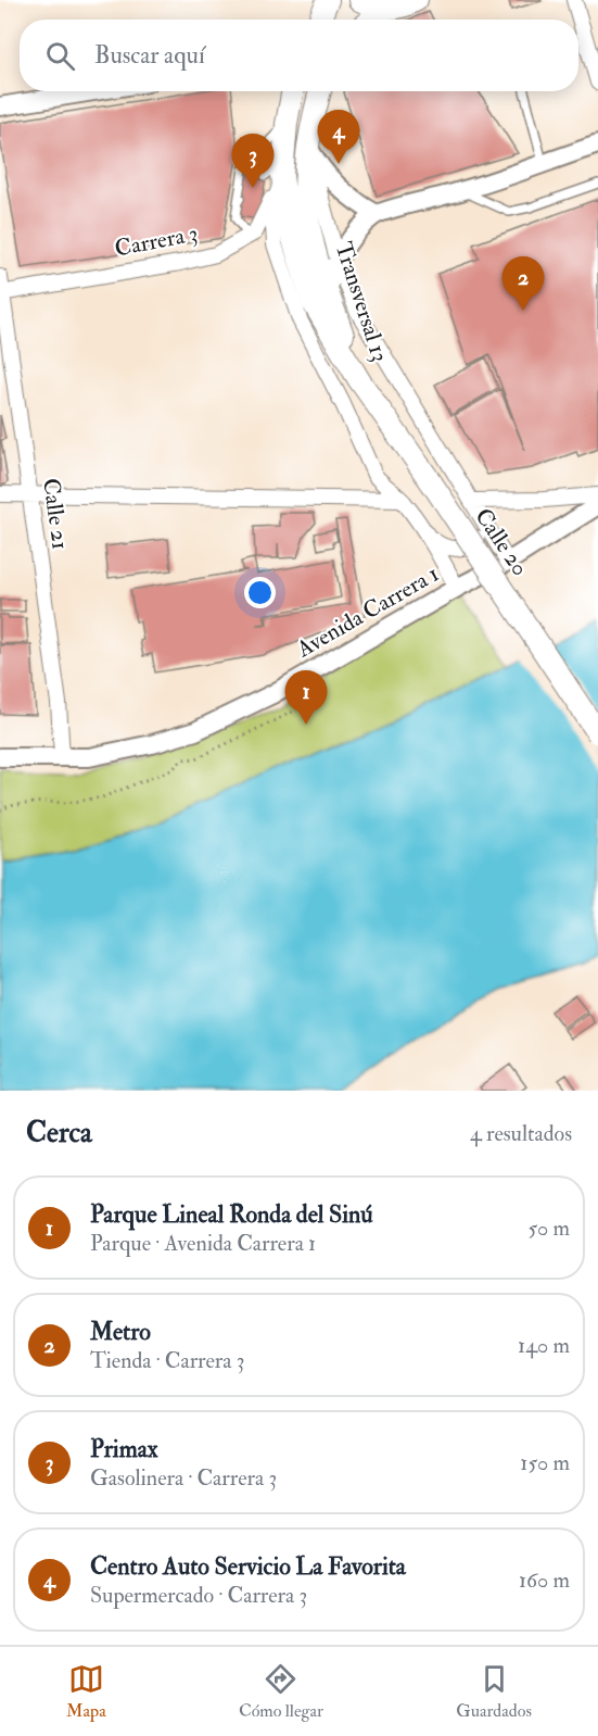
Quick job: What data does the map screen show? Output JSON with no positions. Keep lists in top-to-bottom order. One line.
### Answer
{"streets":{"main road":["Transversal 13","Calle 20"],"street":["Carrera 3","Calle 21","Avenida Carrera 1"]},"crossings":[["Carrera 3","Transversal 13"],["Carrera 3","Calle 21"],["Transversal 13","Calle 20"],["Calle 21","Avenida Carrera 1"]],"page":{"search":"Buscar aquí","pins":["4","3","2","1"],"heading":["Cerca","4 resultados"],"list":[{"mark":"1","name":"Parque Lineal Ronda del Sinú","note":"Parque · Avenida Carrera 1","value":"50 m"},{"mark":"2","name":"Metro","note":"Tienda · Carrera 3","value":"140 m"},{"mark":"3","name":"Primax","note":"Gasolinera · Carrera 3","value":"150 m"},{"mark":"4","name":"Centro Auto Servicio La Favorita","note":"Supermercado · Carrera 3","value":"160 m"}],"nav":["Mapa","Cómo llegar","Guardados"]}}
